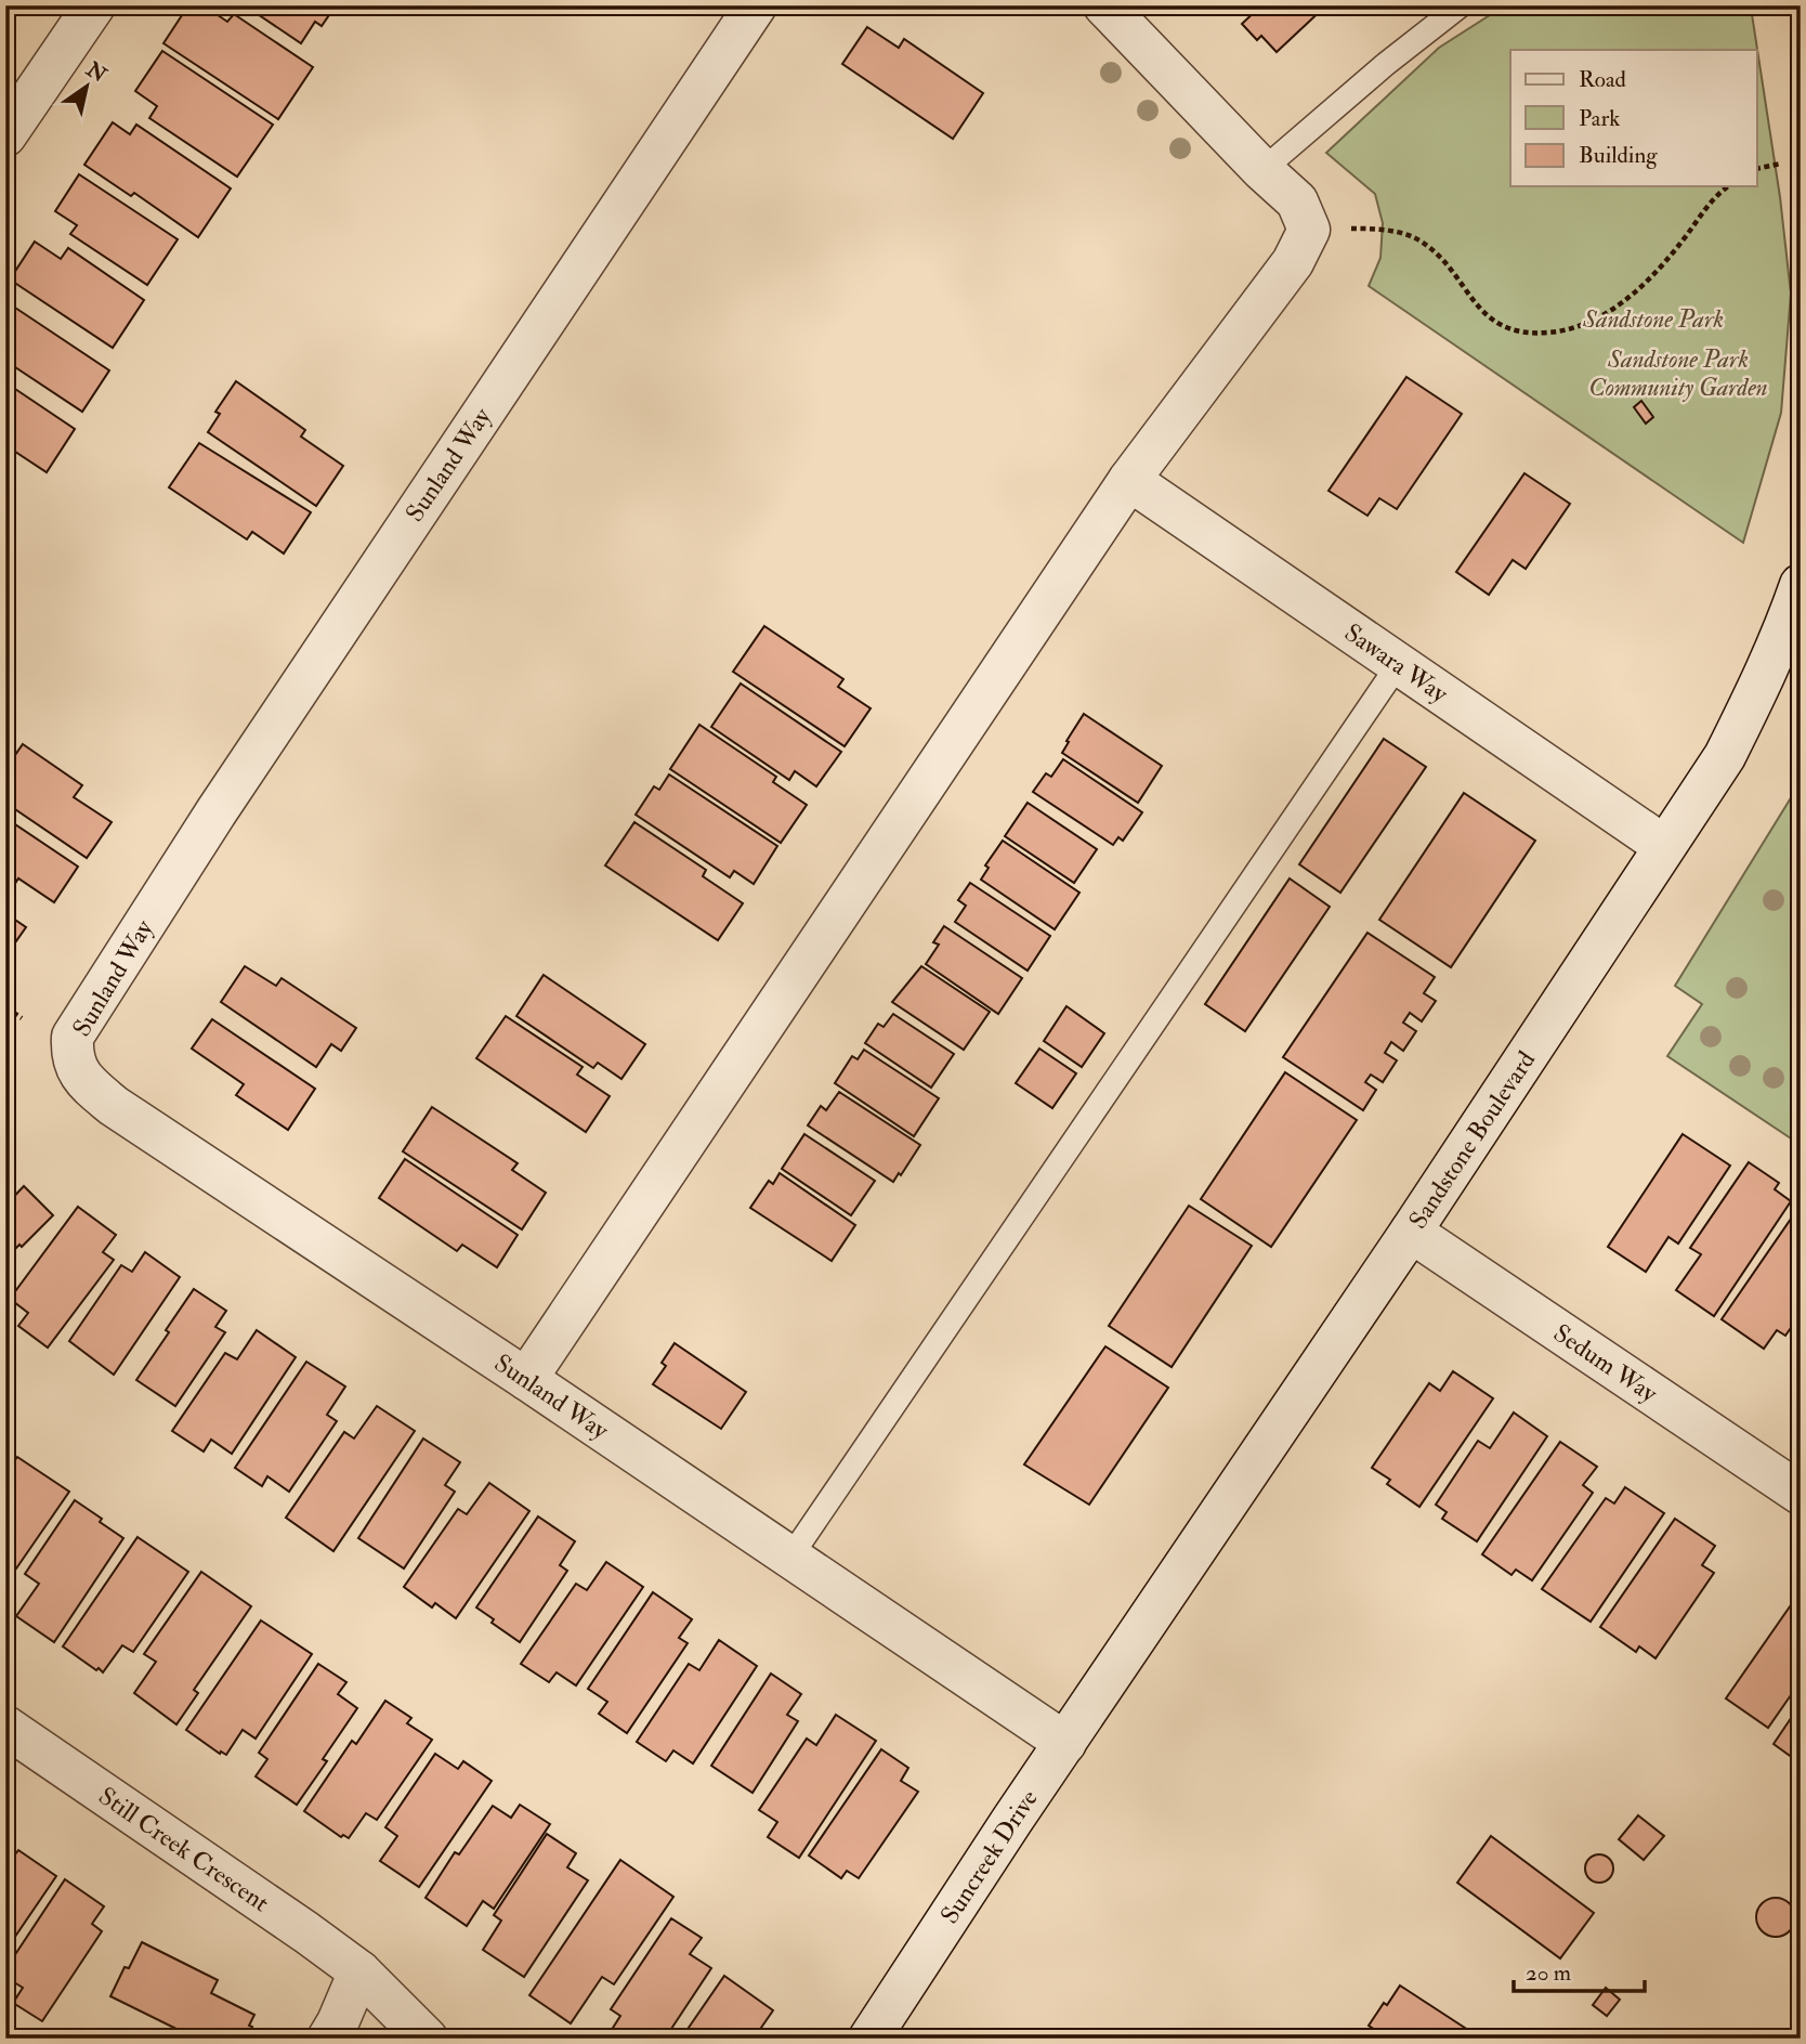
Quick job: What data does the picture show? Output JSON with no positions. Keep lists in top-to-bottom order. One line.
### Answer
{"streets":{"street":["Sunland Way","Sawara Way","Sandstone Boulevard","Sedum Way","Still Creek Crescent","Suncreek Drive"]},"crossings":[["Sunland Way","Suncreek Drive"],["Sawara Way","Sandstone Boulevard"],["Sandstone Boulevard","Sedum Way"],["Sandstone Boulevard","Suncreek Drive"]],"parks":["Sandstone Park","Sandstone Park Community Garden"],"legend":["Road","Park","Building"],"scale_bar":"20 m","north":"top right"}
